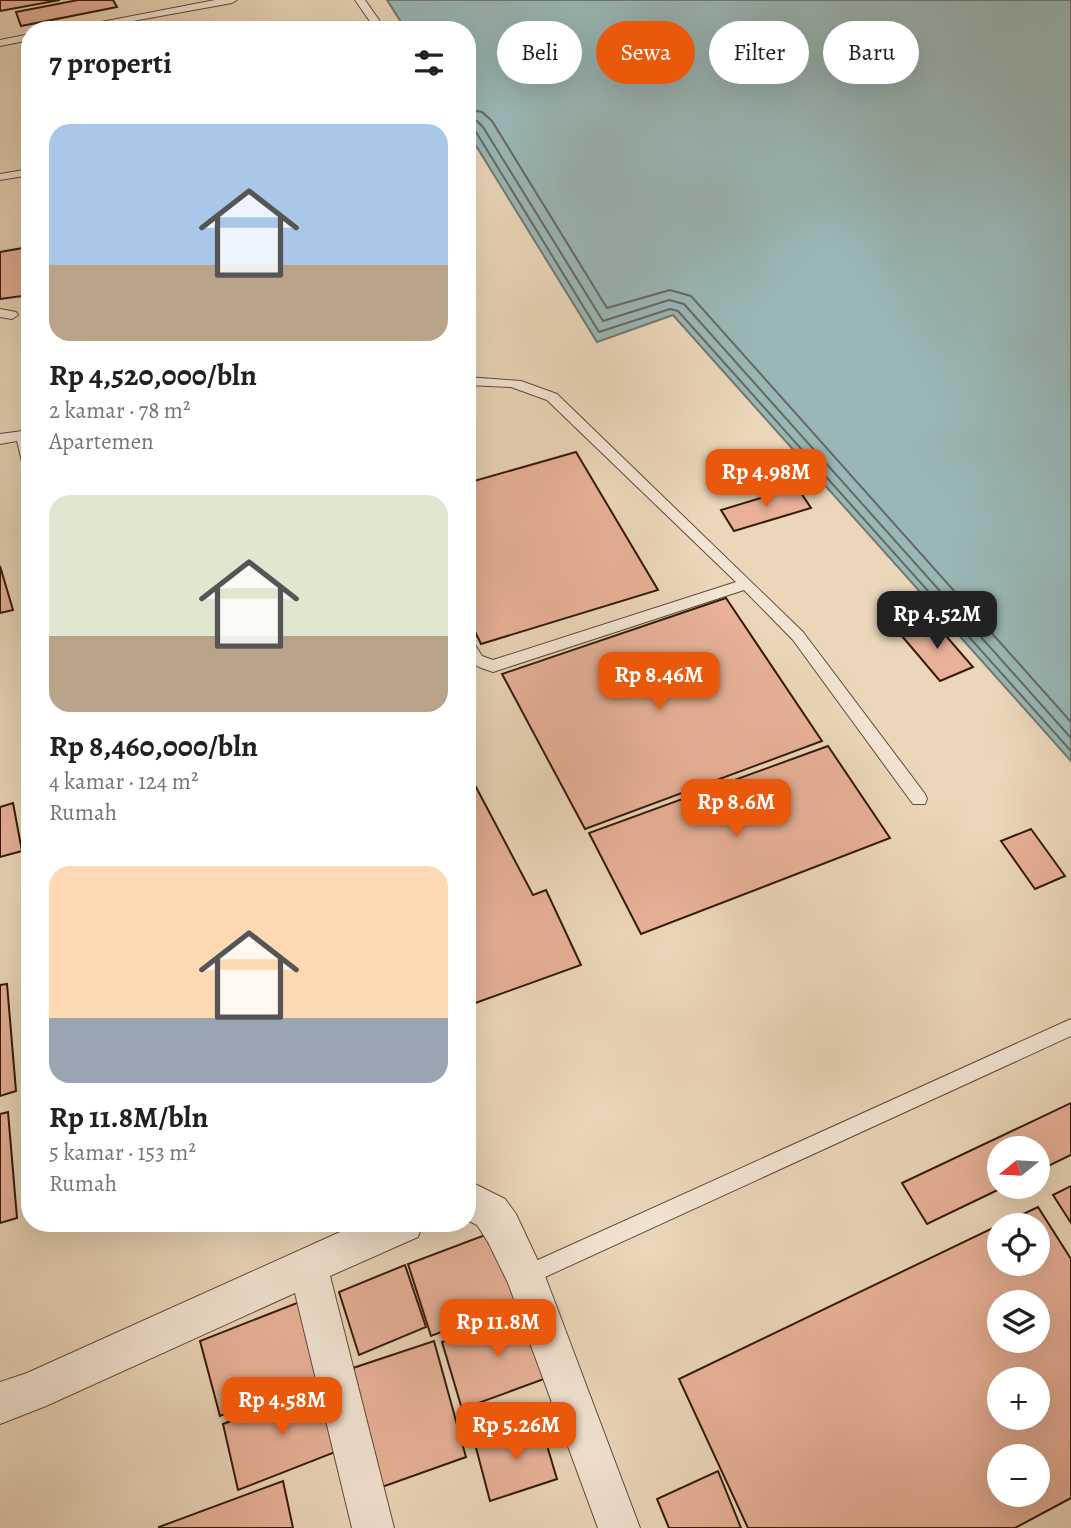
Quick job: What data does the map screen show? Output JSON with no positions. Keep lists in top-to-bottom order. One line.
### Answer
{"north":"left","page":{"chip":["Beli","Sewa","Filter","Baru"],"heading":"7 properti","list":[{"name":"Rp 4,520,000/bln","note":"2 kamar · 78 m² · Apartemen"},{"name":"Rp 8,460,000/bln","note":"4 kamar · 124 m² · Rumah"},{"name":"Rp 11.8M/bln","note":"5 kamar · 153 m² · Rumah"}],"price":["Rp 4.98M","Rp 4.52M","Rp 8.46M","Rp 8.6M","Rp 11.8M","Rp 4.58M","Rp 5.26M"],"map_buttons":["+","−"]}}
